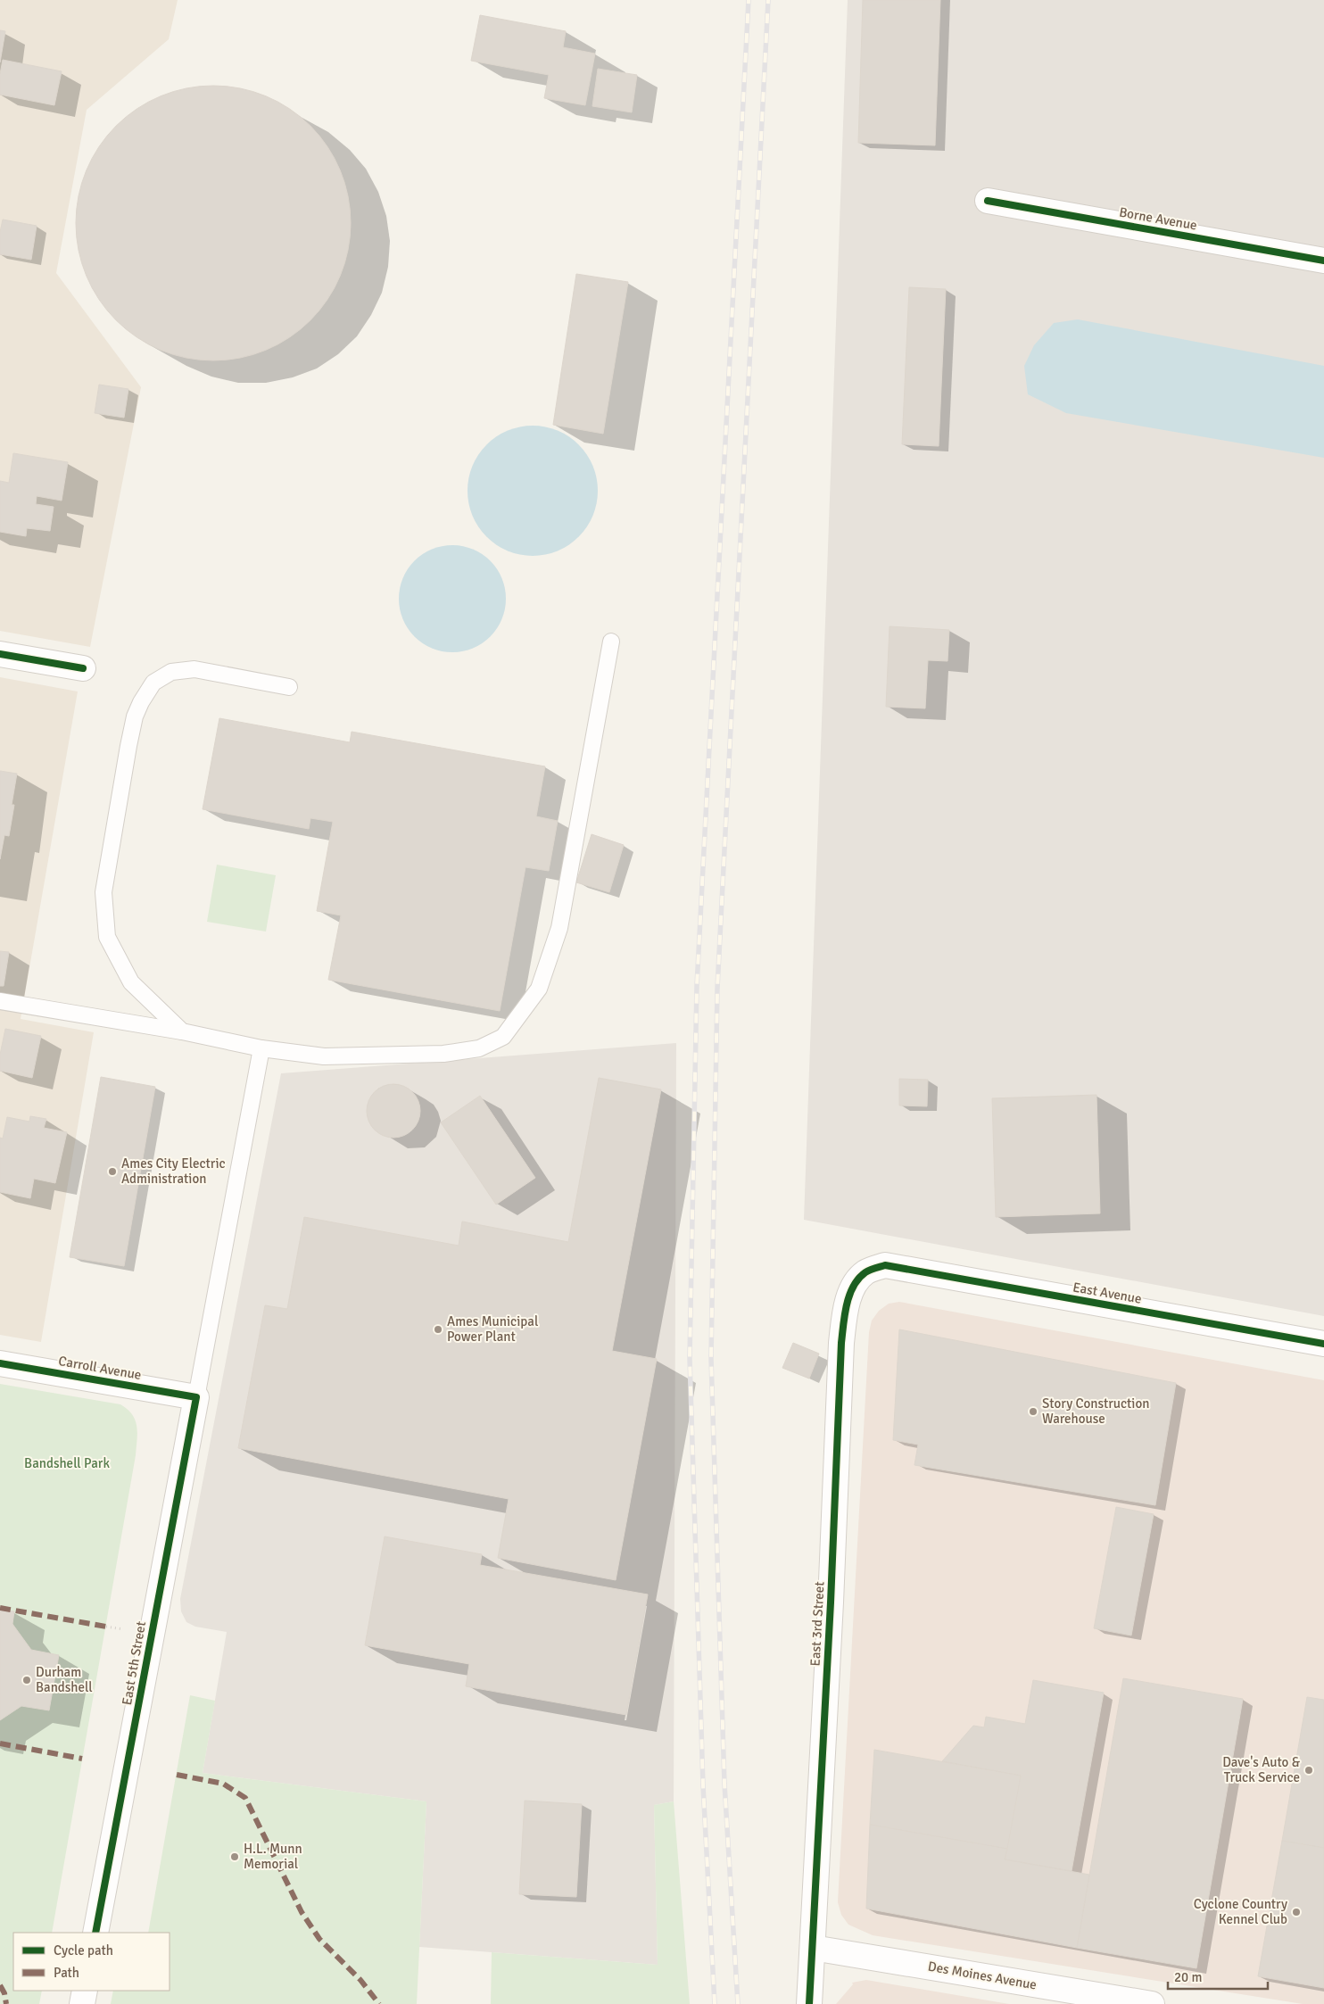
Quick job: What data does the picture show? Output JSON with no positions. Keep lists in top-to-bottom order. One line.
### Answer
{"streets":{"street":["Borne Avenue","East Avenue","Carroll Avenue","East 3rd Street","East 5th Street","Des Moines Avenue"]},"crossings":[["East Avenue","East 3rd Street"],["Carroll Avenue","East 5th Street"],["East 3rd Street","Des Moines Avenue"]],"parks":["Bandshell Park"],"places":["Ames City Electric Administration","Ames Municipal Power Plant","Story Construction Warehouse","Durham Bandshell","Dave's Auto & Truck Service","H.L. Munn Memorial","Cyclone Country Kennel Club"],"legend":["Cycle path","Path"],"scale_bar":"20 m"}
